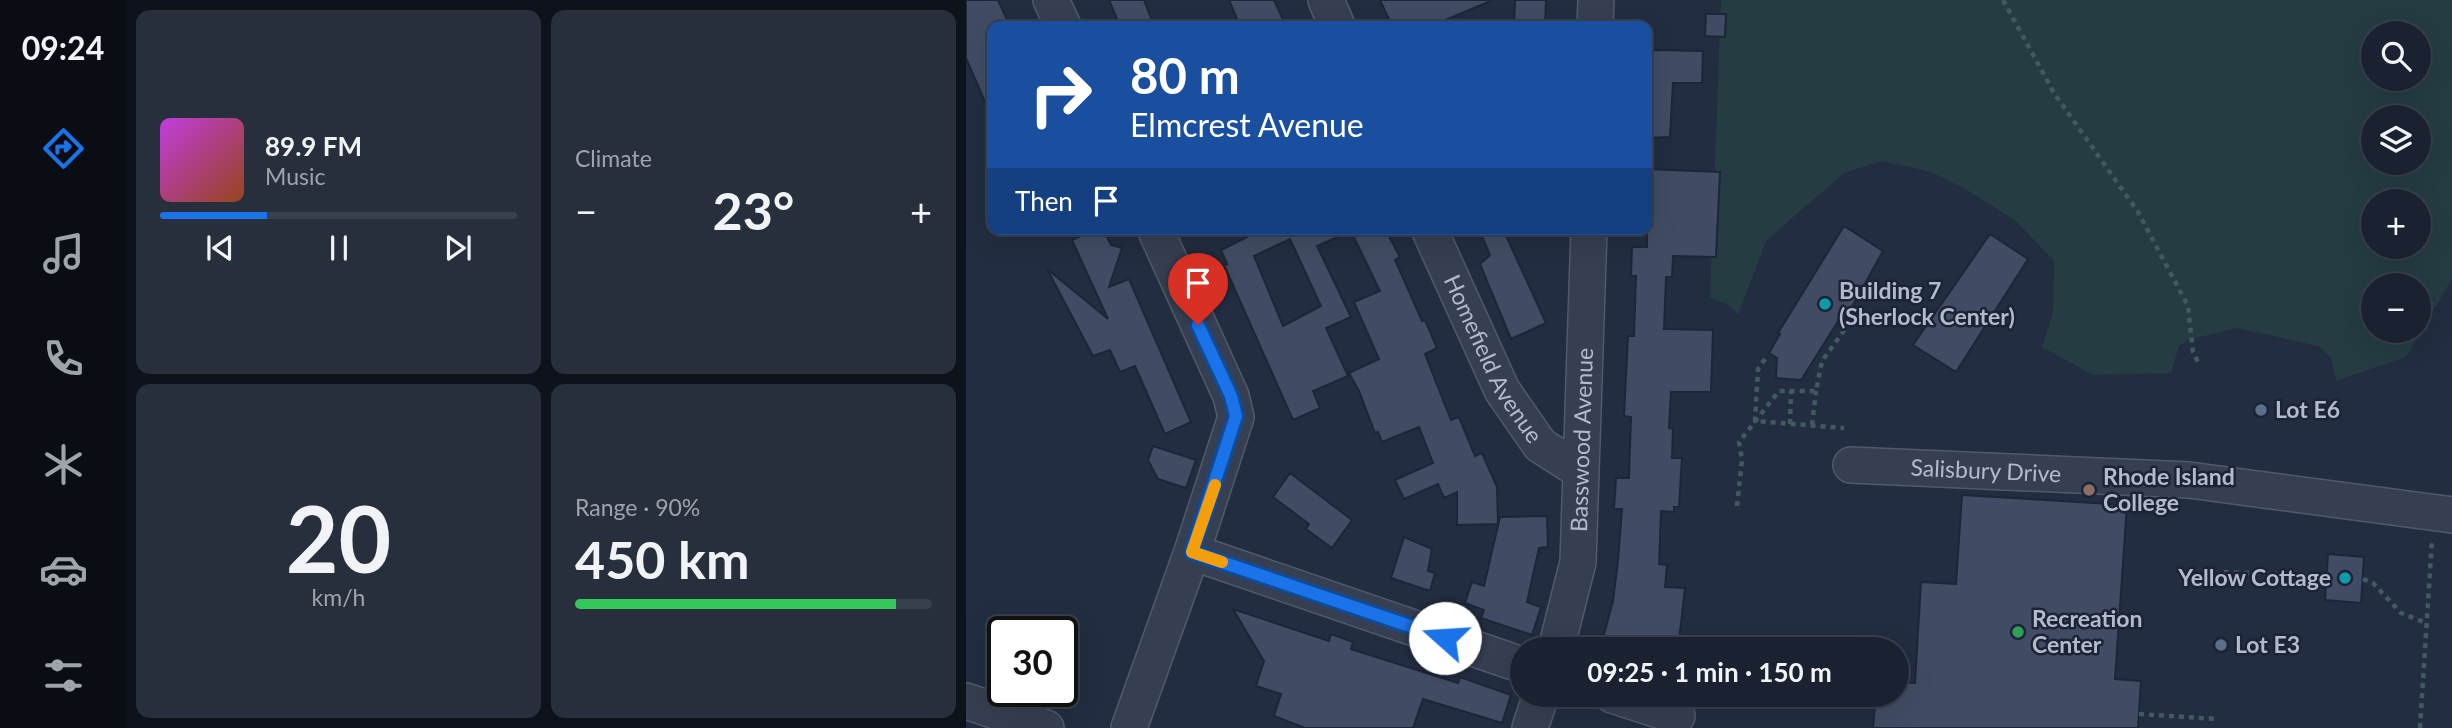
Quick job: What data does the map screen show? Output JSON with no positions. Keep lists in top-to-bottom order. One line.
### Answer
{"streets":{"street":["Homefield Avenue","Basswood Avenue","Salisbury Drive"]},"crossings":[["Homefield Avenue","Basswood Avenue"]],"places":["Building 7 (Sherlock Center)","Lot E6","Rhode Island College","Yellow Cottage","Recreation Center","Lot E3"],"page":{"tabs":"09:24","tile":["Climate",["20","km/h"],["Range · 90%","450 km"]],"map_buttons":["+","−"],"turn":["80 m","Elmcrest Avenue"],"song":["89.9 FM","Music"],"then":"Then","heat":["−","23°","+"],"limit":"30","trip":"09:25 · 1 min · 150 m"}}
